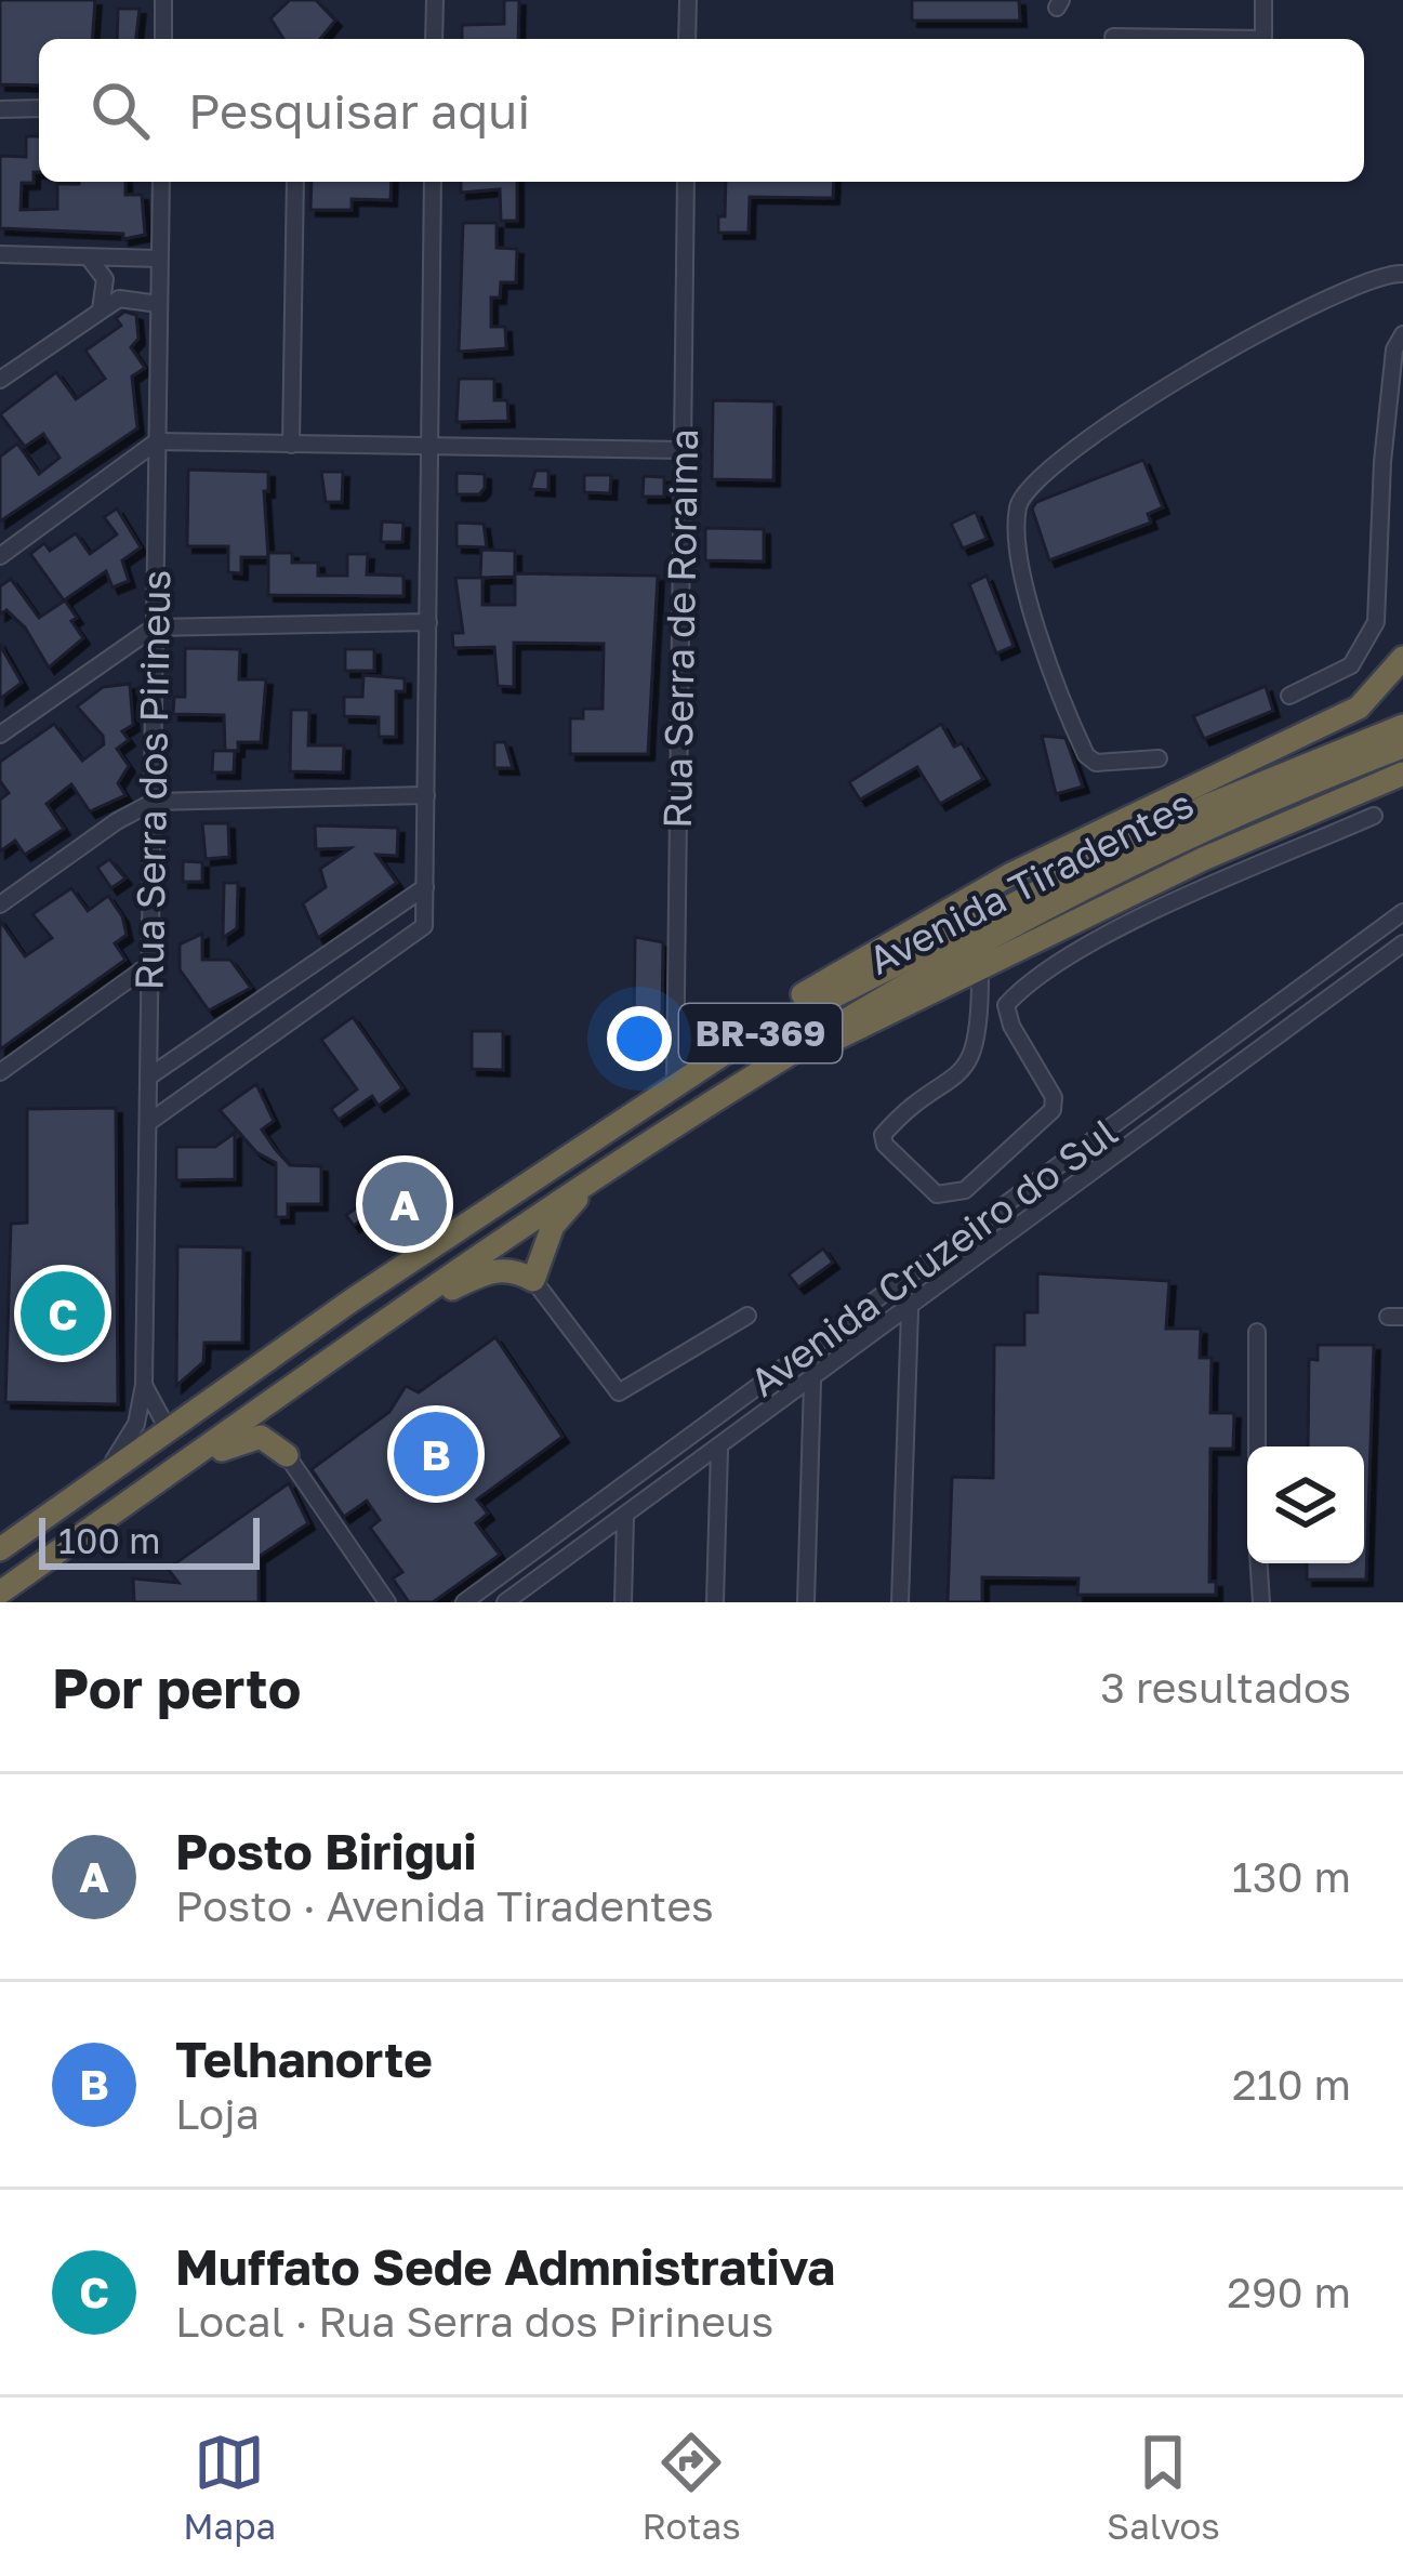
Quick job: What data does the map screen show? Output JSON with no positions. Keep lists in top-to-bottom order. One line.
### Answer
{"streets":{"highway":["Avenida Tiradentes","BR-369"],"street":["Rua Serra de Roraima","Rua Serra dos Pirineus","Avenida Cruzeiro do Sul"]},"crossings":[["Rua Serra de Roraima","Avenida Tiradentes"]],"scale_bar":"100 m","page":{"search":"Pesquisar aqui","pins":["A","C","B"],"scale":"100 m","heading":["Por perto","3 resultados"],"list":[{"mark":"A","name":"Posto Birigui","note":"Posto · Avenida Tiradentes","value":"130 m"},{"mark":"B","name":"Telhanorte","note":"Loja","value":"210 m"},{"mark":"C","name":"Muffato Sede Admnistrativa","note":"Local · Rua Serra dos Pirineus","value":"290 m"}],"nav":["Mapa","Rotas","Salvos"]}}
